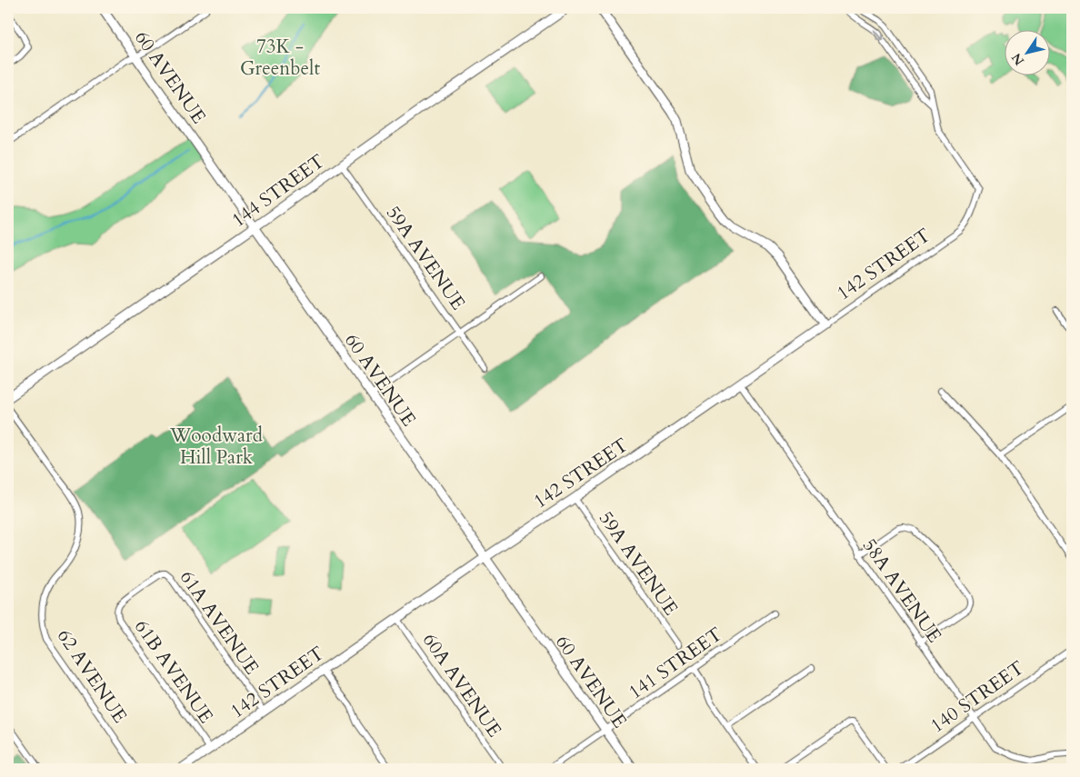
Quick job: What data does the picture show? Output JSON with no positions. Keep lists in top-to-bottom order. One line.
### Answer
{"streets":{"street":["60 AVENUE","144 STREET","59A AVENUE","142 STREET","58A AVENUE","61A AVENUE","141 STREET","61B AVENUE","62 AVENUE","60A AVENUE","140 STREET"]},"crossings":[["60 AVENUE","144 STREET"],["60 AVENUE","142 STREET"],["60 AVENUE","141 STREET"],["144 STREET","59A AVENUE"],["59A AVENUE","142 STREET"],["142 STREET","58A AVENUE"],["142 STREET","61A AVENUE"],["142 STREET","61B AVENUE"],["142 STREET","60A AVENUE"],["58A AVENUE","140 STREET"],["61A AVENUE","61B AVENUE"]],"parks":["73K - Greenbelt","Woodward Hill Park"],"north":"bottom left"}
